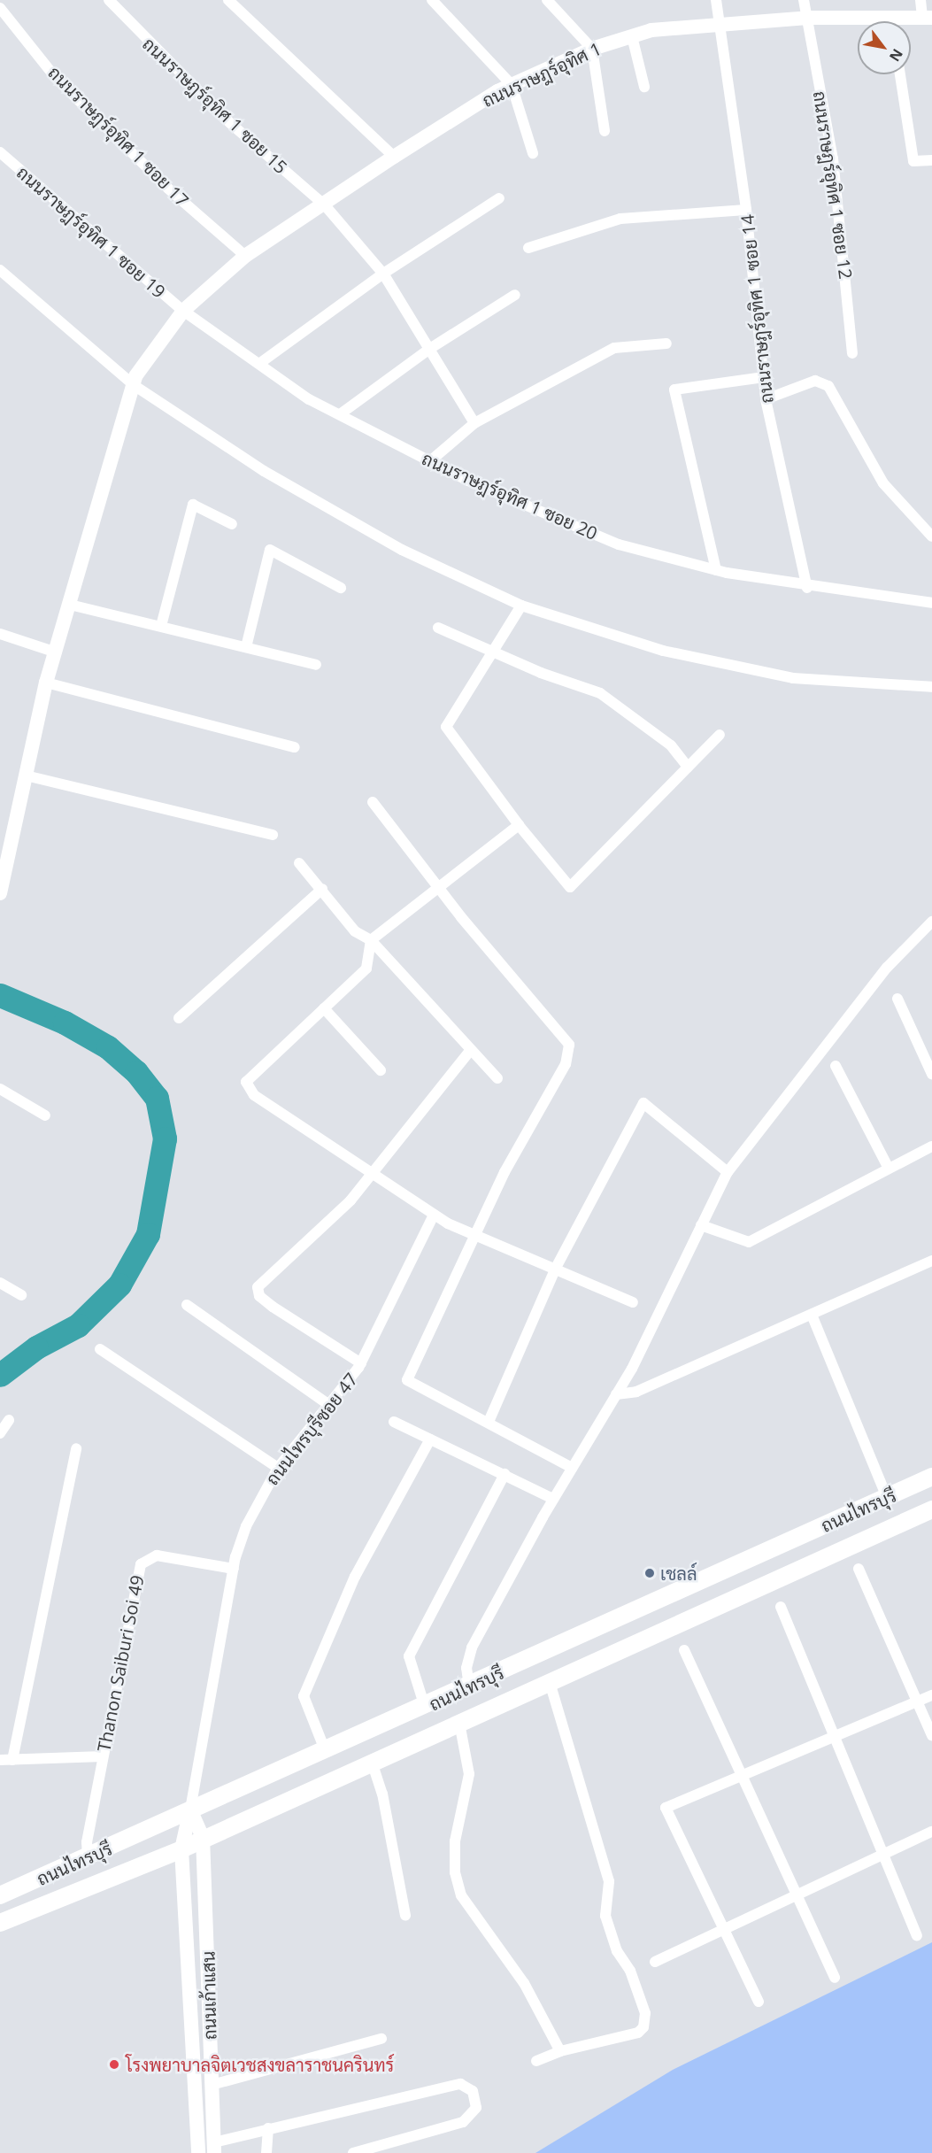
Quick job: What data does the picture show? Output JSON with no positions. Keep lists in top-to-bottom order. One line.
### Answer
{"streets":{"main road":["ถนนไทรบุรี"],"street":["ถนนราษฎร์อุทิศ 1","ถนนราษฎร์อุทิศ 1 ซอย 15","ถนนราษฎร์อุทิศ 1 ซอย 17","ถนนราษฎร์อุทิศ 1 ซอย 12","ถนนราษฎร์อุทิศ 1 ซอย 19","ถนนราษฎร์อุทิศ 1 ซอย 14","ถนนราษฎร์อุทิศ 1 ซอย 20","ถนนไทรบุรีซอย 47","Thanon Saiburi Soi 49","ถนนเก้าแสน"]},"crossings":[["ถนนราษฎร์อุทิศ 1","ถนนราษฎร์อุทิศ 1 ซอย 15"],["ถนนราษฎร์อุทิศ 1","ถนนราษฎร์อุทิศ 1 ซอย 17"],["ถนนราษฎร์อุทิศ 1","ถนนราษฎร์อุทิศ 1 ซอย 12"],["ถนนราษฎร์อุทิศ 1","ถนนราษฎร์อุทิศ 1 ซอย 19"],["ถนนราษฎร์อุทิศ 1","ถนนราษฎร์อุทิศ 1 ซอย 14"],["ถนนราษฎร์อุทิศ 1","ถนนราษฎร์อุทิศ 1 ซอย 20"],["ถนนราษฎร์อุทิศ 1 ซอย 19","ถนนราษฎร์อุทิศ 1 ซอย 20"],["ถนนราษฎร์อุทิศ 1 ซอย 14","ถนนราษฎร์อุทิศ 1 ซอย 20"],["ถนนไทรบุรีซอย 47","ถนนไทรบุรี"],["ถนนไทรบุรีซอย 47","Thanon Saiburi Soi 49"],["ถนนไทรบุรีซอย 47","ถนนเก้าแสน"],["ถนนไทรบุรี","Thanon Saiburi Soi 49"],["ถนนไทรบุรี","ถนนเก้าแสน"]],"places":["เชลล์","โรงพยาบาลจิตเวชสงขลาราชนครินทร์"],"north":"bottom right"}
